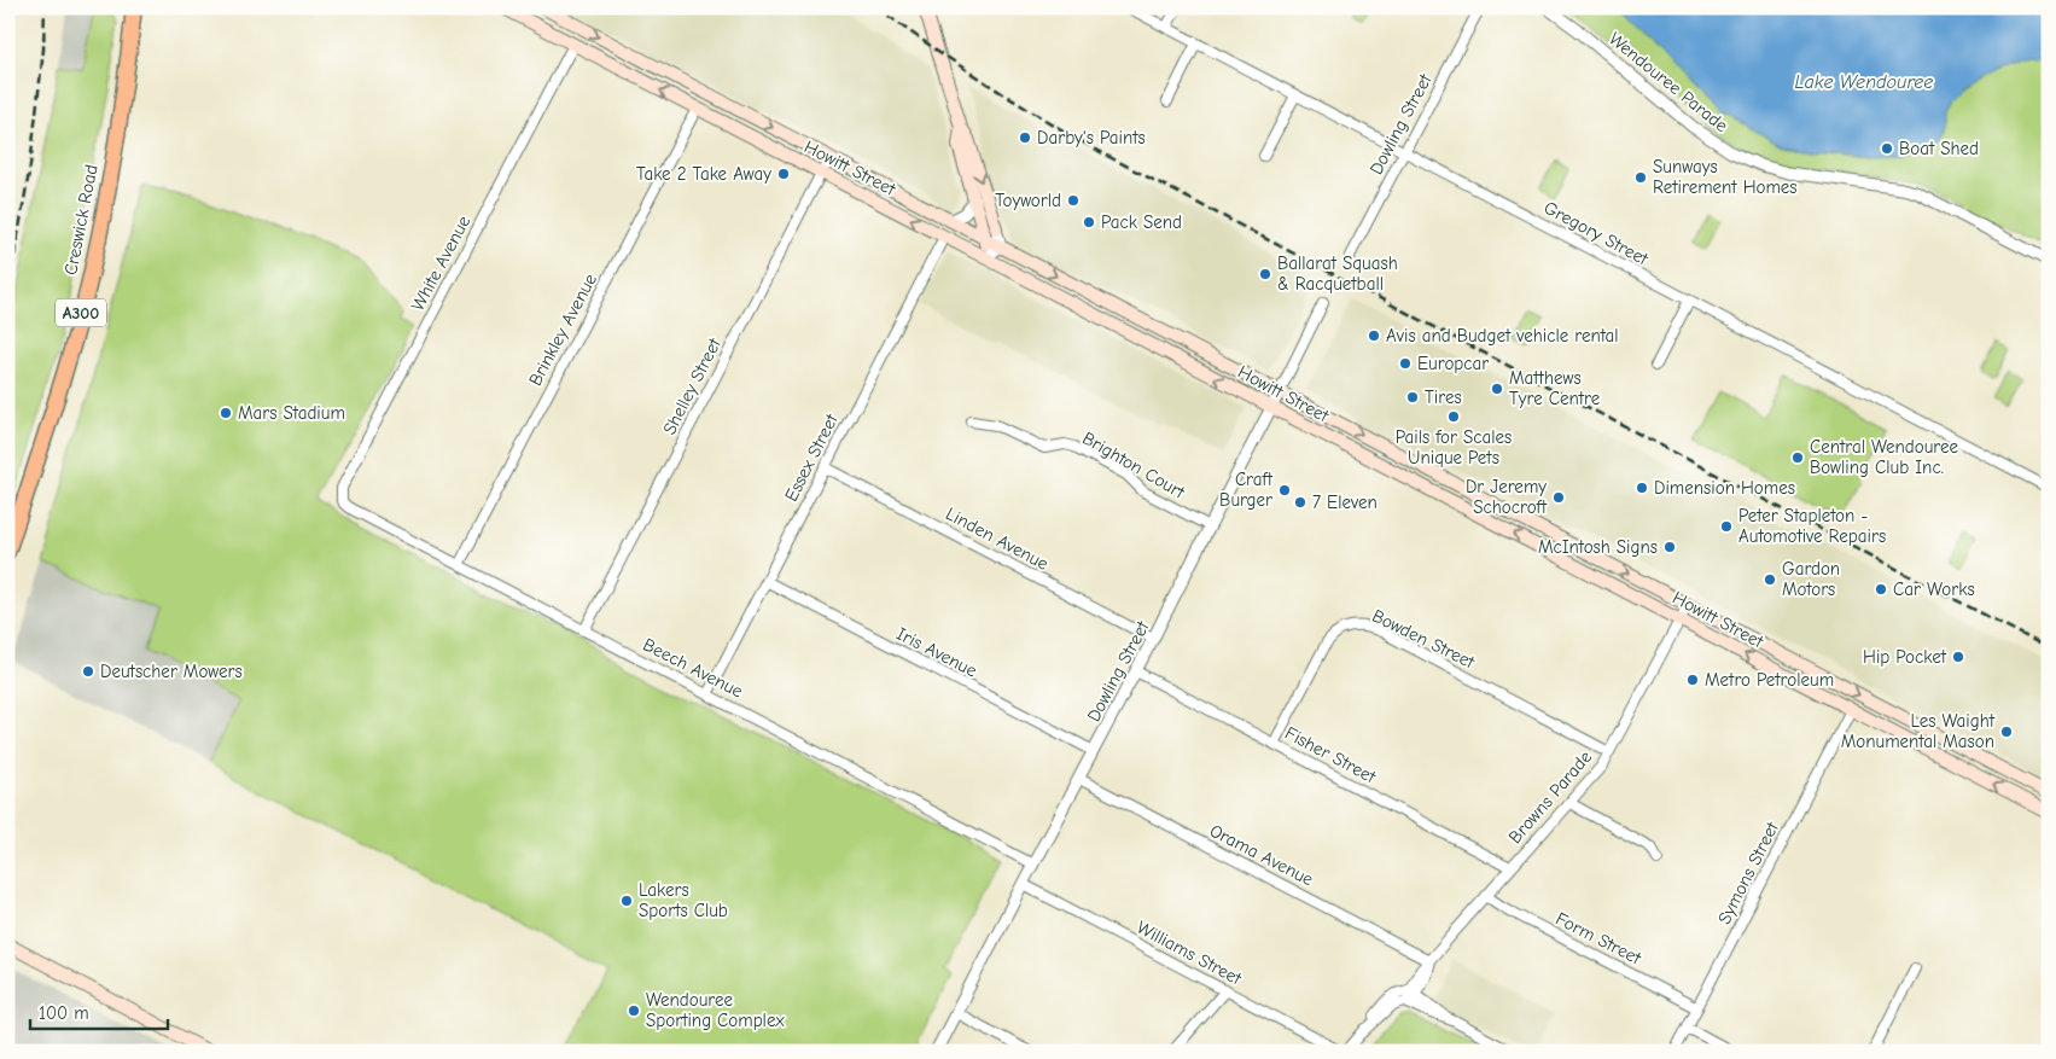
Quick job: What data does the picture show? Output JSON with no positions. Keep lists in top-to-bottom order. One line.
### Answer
{"streets":{"highway":["Creswick Road","A300"],"main road":["Howitt Street"],"street":["Wendouree Parade","Dowling Street","Gregory Street","White Avenue","Brinkley Avenue","Shelley Street","Essex Street","Brighton Court","Linden Avenue","Bowden Street","Iris Avenue","Beech Avenue","Fisher Street","Browns Parade","Orama Avenue","Symons Street","Form Street","Williams Street"]},"crossings":[["Dowling Street","Howitt Street"],["Dowling Street","Gregory Street"],["Dowling Street","Brighton Court"],["Dowling Street","Linden Avenue"],["Dowling Street","Iris Avenue"],["Dowling Street","Beech Avenue"],["Dowling Street","Fisher Street"],["Dowling Street","Orama Avenue"],["Dowling Street","Williams Street"],["Howitt Street","White Avenue"],["Howitt Street","Brinkley Avenue"],["Howitt Street","Shelley Street"],["Howitt Street","Essex Street"],["Howitt Street","Browns Parade"],["Howitt Street","Symons Street"],["White Avenue","Beech Avenue"],["Brinkley Avenue","Beech Avenue"],["Shelley Street","Beech Avenue"],["Essex Street","Linden Avenue"],["Essex Street","Iris Avenue"],["Essex Street","Beech Avenue"],["Bowden Street","Fisher Street"],["Bowden Street","Browns Parade"],["Fisher Street","Browns Parade"],["Browns Parade","Orama Avenue"],["Browns Parade","Form Street"],["Symons Street","Form Street"]],"water":["Lake Wendouree"],"places":["Darby's Paints","Boat Shed","Take 2 Take Away","Sunways Retirement Homes","Toyworld","Pack Send","Ballarat Squash & Racquetball","Avis and Budget vehicle rental","Europcar","Matthews Tyre Centre","Tires","Mars Stadium","Pails for Scales Unique Pets","Central Wendouree Bowling Club Inc.","Dimension Homes","Craft Burger","Dr Jeremy Schocroft","7 Eleven","Peter Stapleton - Automotive Repairs","McIntosh Signs","Gardon Motors","Car Works","Hip Pocket","Deutscher Mowers","Metro Petroleum","Les Waight Monumental Mason","Lakers Sports Club","Wendouree Sporting Complex"],"scale_bar":"100 m"}
